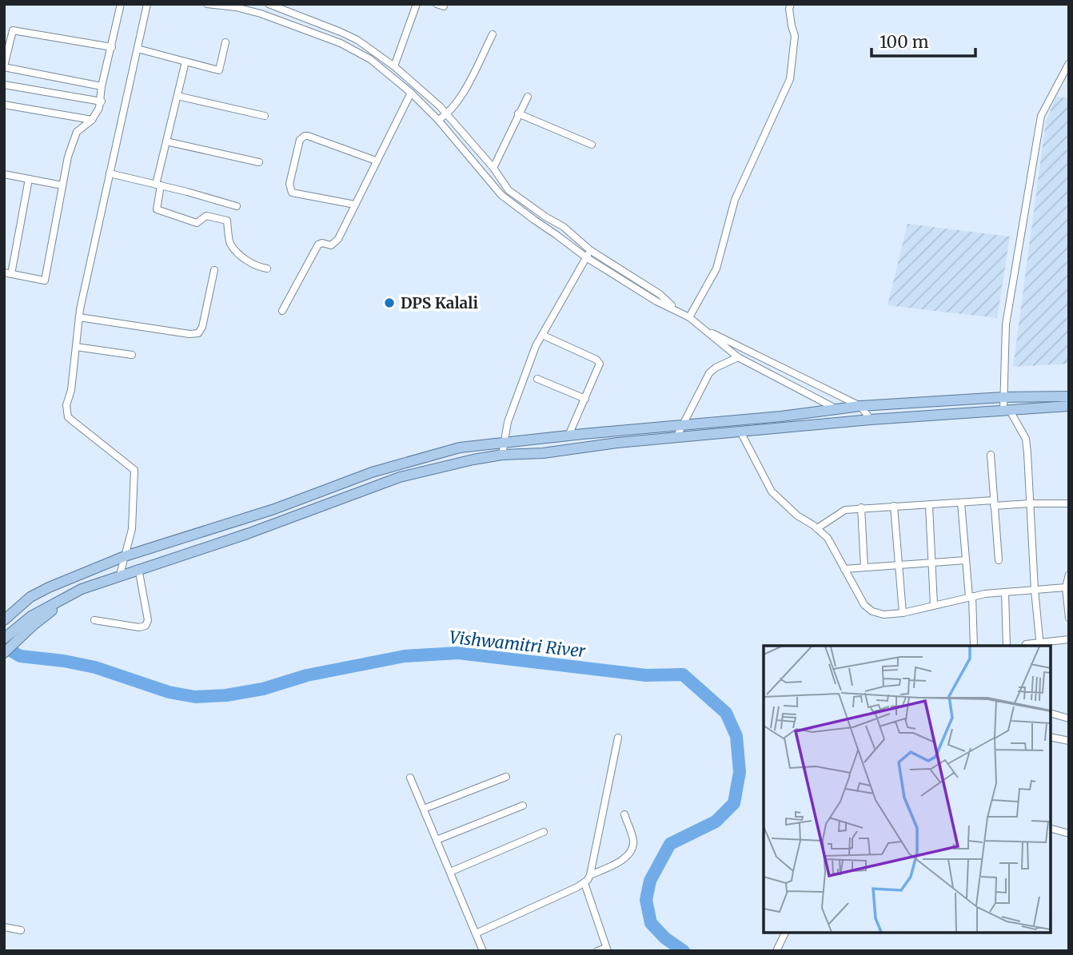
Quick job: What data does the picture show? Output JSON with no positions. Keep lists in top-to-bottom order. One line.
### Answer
{"water":["Vishwamitri River"],"places":["DPS Kalali"],"scale_bar":"100 m"}
